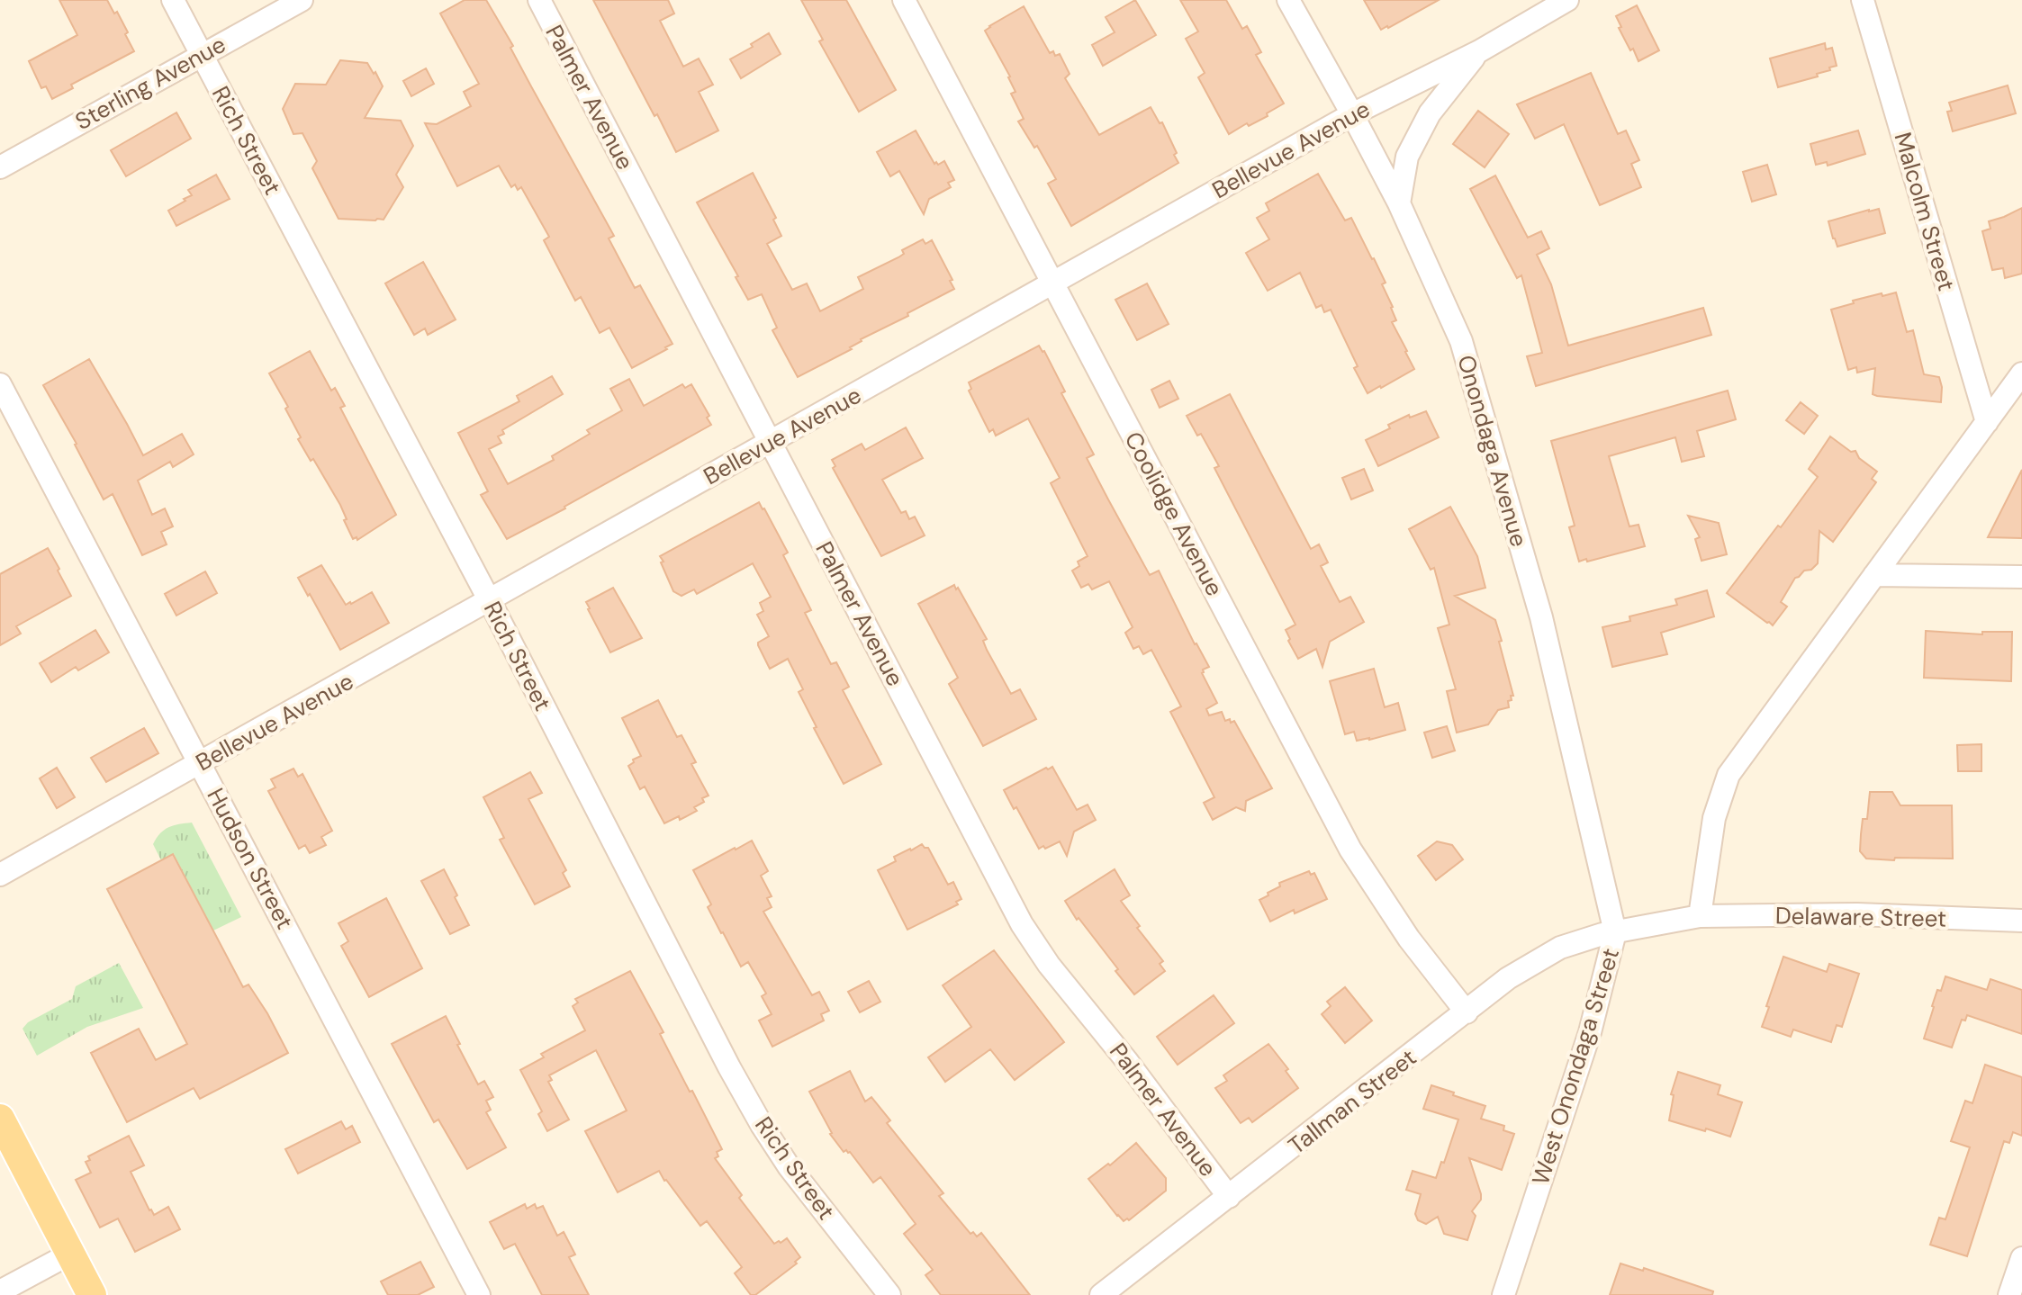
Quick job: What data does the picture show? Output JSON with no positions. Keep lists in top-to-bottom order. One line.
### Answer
{"streets":{"street":["Sterling Avenue","Palmer Avenue","Rich Street","Bellevue Avenue","Malcolm Street","Onondaga Avenue","Coolidge Avenue","Hudson Street","Delaware Street","West Onondaga Street","Tallman Street"]},"crossings":[["Sterling Avenue","Rich Street"],["Palmer Avenue","Bellevue Avenue"],["Palmer Avenue","Tallman Street"],["Rich Street","Bellevue Avenue"],["Bellevue Avenue","Onondaga Avenue"],["Bellevue Avenue","Coolidge Avenue"],["Bellevue Avenue","Hudson Street"],["Onondaga Avenue","West Onondaga Street"],["Onondaga Avenue","Tallman Street"],["Coolidge Avenue","Tallman Street"],["Delaware Street","West Onondaga Street"],["West Onondaga Street","Tallman Street"]]}
